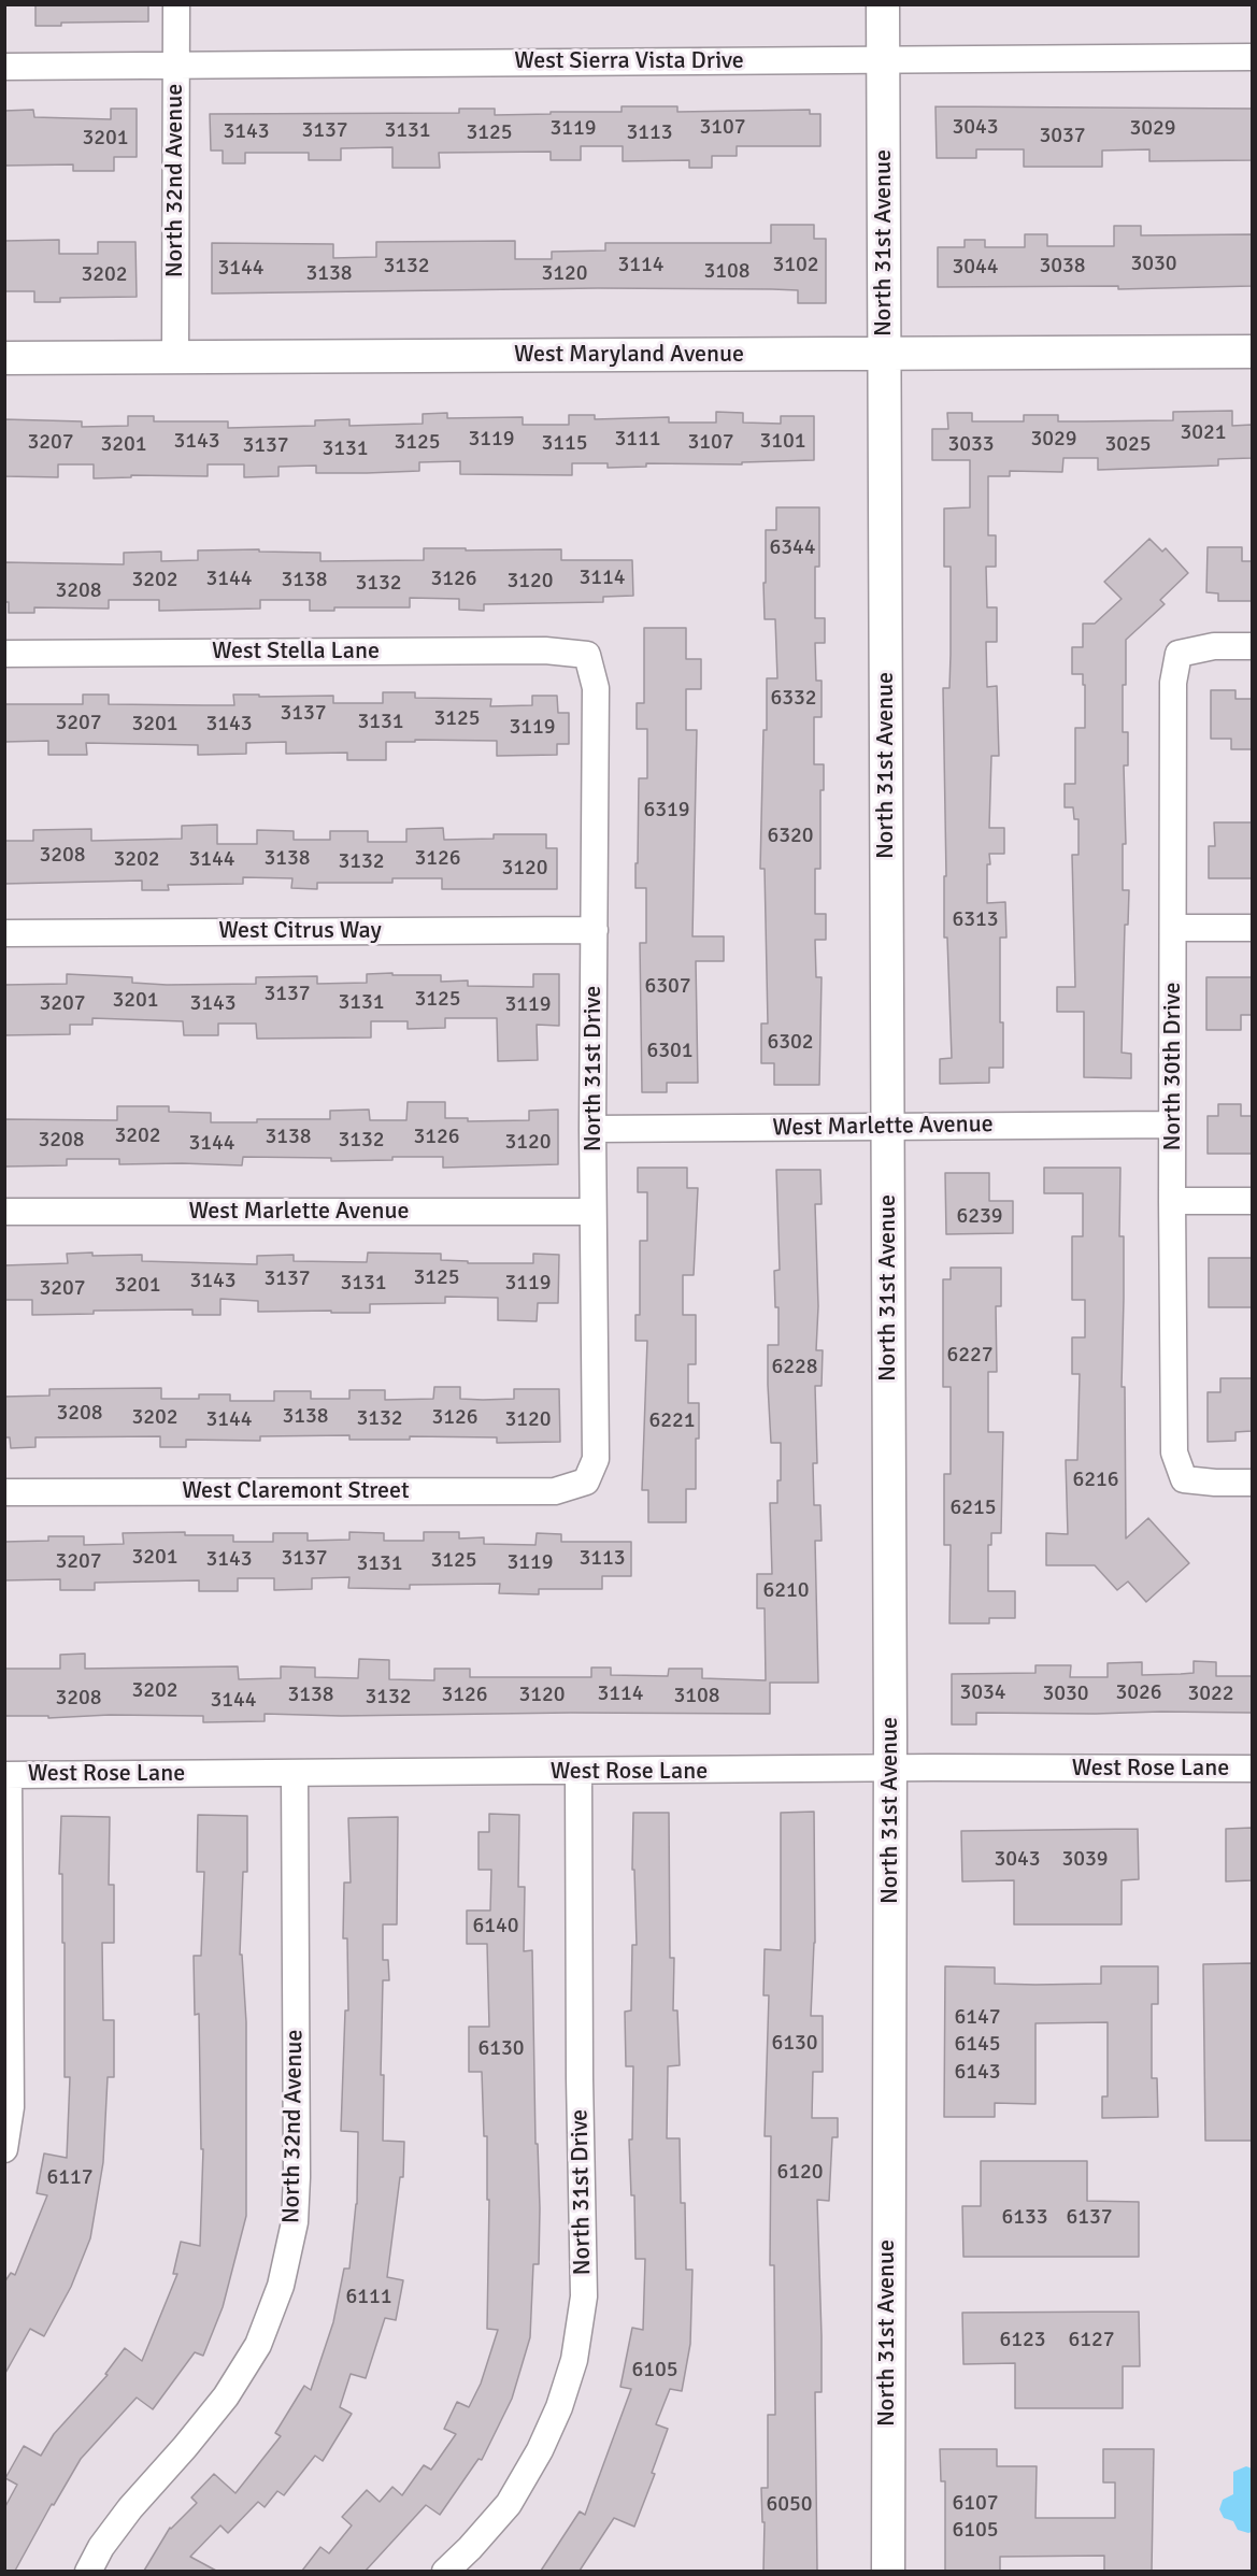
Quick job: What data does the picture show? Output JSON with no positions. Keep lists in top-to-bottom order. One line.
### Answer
{"streets":{"street":["West Sierra Vista Drive","North 32nd Avenue","North 31st Avenue","West Maryland Avenue","West Stella Lane","West Citrus Way","North 30th Drive","North 31st Drive","West Marlette Avenue","West Claremont Street","West Rose Lane"]},"crossings":[["West Sierra Vista Drive","North 32nd Avenue"],["West Sierra Vista Drive","North 31st Avenue"],["North 32nd Avenue","West Maryland Avenue"],["North 32nd Avenue","West Rose Lane"],["North 31st Avenue","West Maryland Avenue"],["North 31st Avenue","West Marlette Avenue"],["North 31st Avenue","West Rose Lane"],["West Stella Lane","North 31st Drive"],["West Citrus Way","North 31st Drive"],["North 30th Drive","West Marlette Avenue"],["North 31st Drive","West Marlette Avenue"],["North 31st Drive","West Claremont Street"],["North 31st Drive","West Rose Lane"]],"house_numbers":["3107","3043","3119","3029","3137","3131","3143","3125","3113","3037","3201","3030","3114","3102","3132","3038","3044","3144","3108","3138","3120","3202","3021","3119","3111","3029","3143","3101","3207","3125","3107","3115","3201","3033","3025","3137","3131","6344","3114","3144","3126","3202","3138","3120","3132","3208","6332","3137","3125","3131","3207","3201","3143","3119","6319","6320","3208","3138","3126","3202","3144","3132","3120","6313","6307","3137","3125","3201","3131","3207","3143","3119","6302","6301","3202","3138","3126","3208","3132","3120","3144","6239","3125","3137","3143","3131","3119","3201","3207","6227","6228","3208","3138","3202","3126","3132","3144","3120","6221","6216","6215","3201","3137","3113","3143","3125","3207","3119","3131","6210","3202","3034","3026","3114","3030","3022","3138","3126","3120","3108","3132","3208","3144","3043","3039","6140","6147","6130","6145","6130","6143","6120","6117","6133","6137","6111","6123","6127","6105","6107","6050","6105"]}
